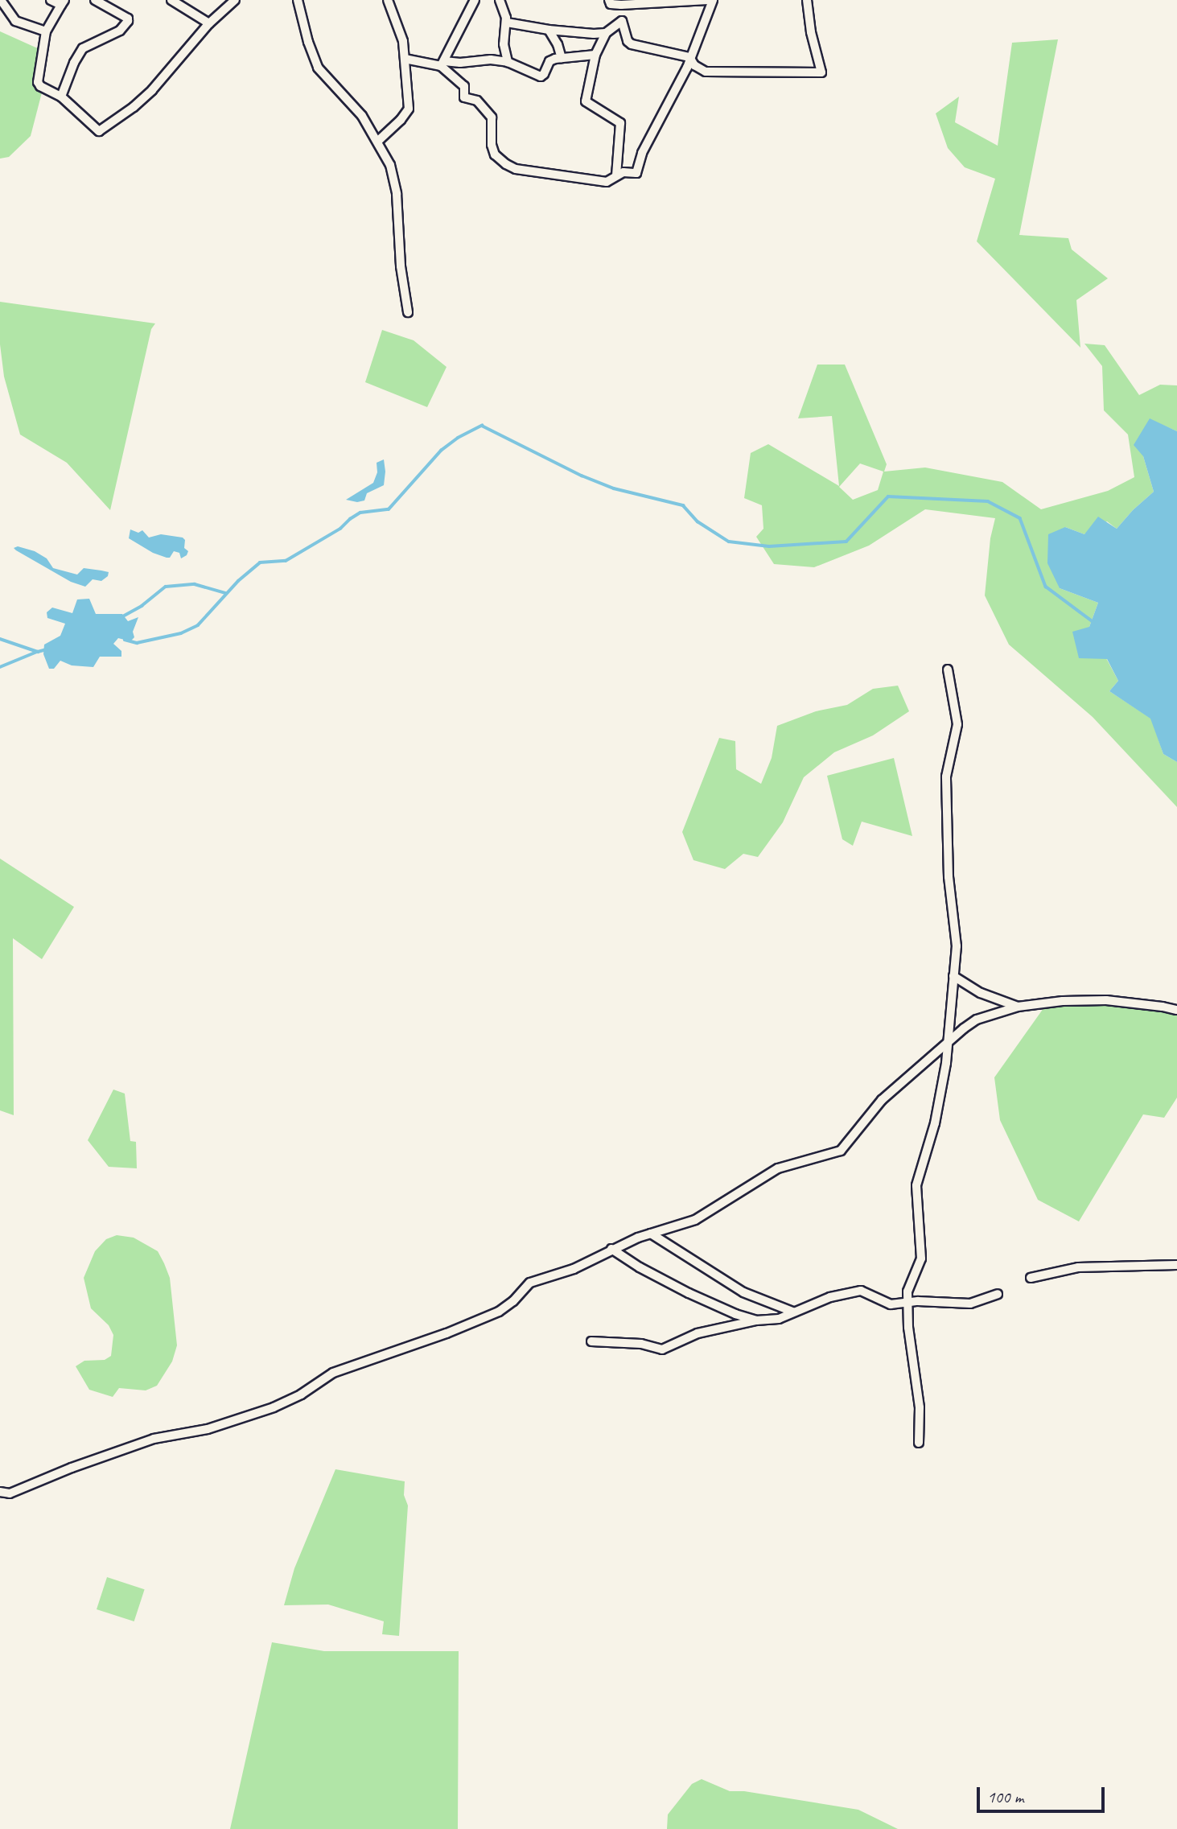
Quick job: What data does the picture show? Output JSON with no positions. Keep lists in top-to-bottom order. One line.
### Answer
{"scale_bar":"100 m"}
